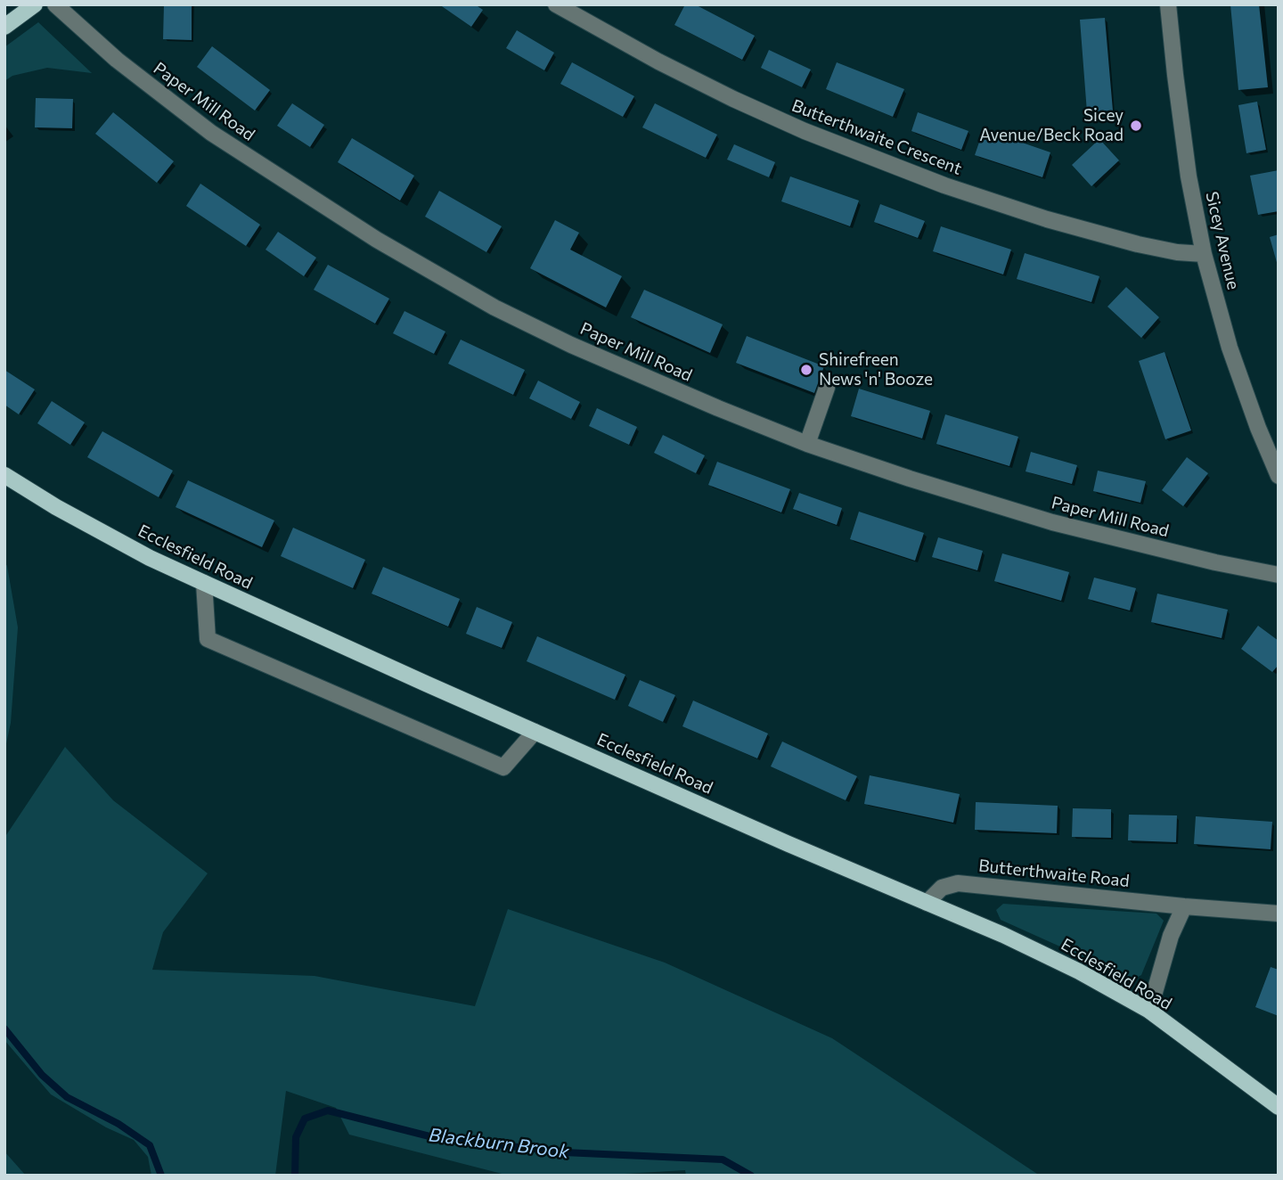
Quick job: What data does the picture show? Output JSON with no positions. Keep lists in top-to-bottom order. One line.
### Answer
{"streets":{"main road":["Ecclesfield Road"],"street":["Paper Mill Road","Butterthwaite Crescent","Sicey Avenue","Butterthwaite Road"]},"crossings":[["Butterthwaite Crescent","Sicey Avenue"],["Ecclesfield Road","Butterthwaite Road"]],"water":["Blackburn Brook"],"places":["Sicey Avenue/Beck Road","Shirefreen News 'n' Booze"]}
